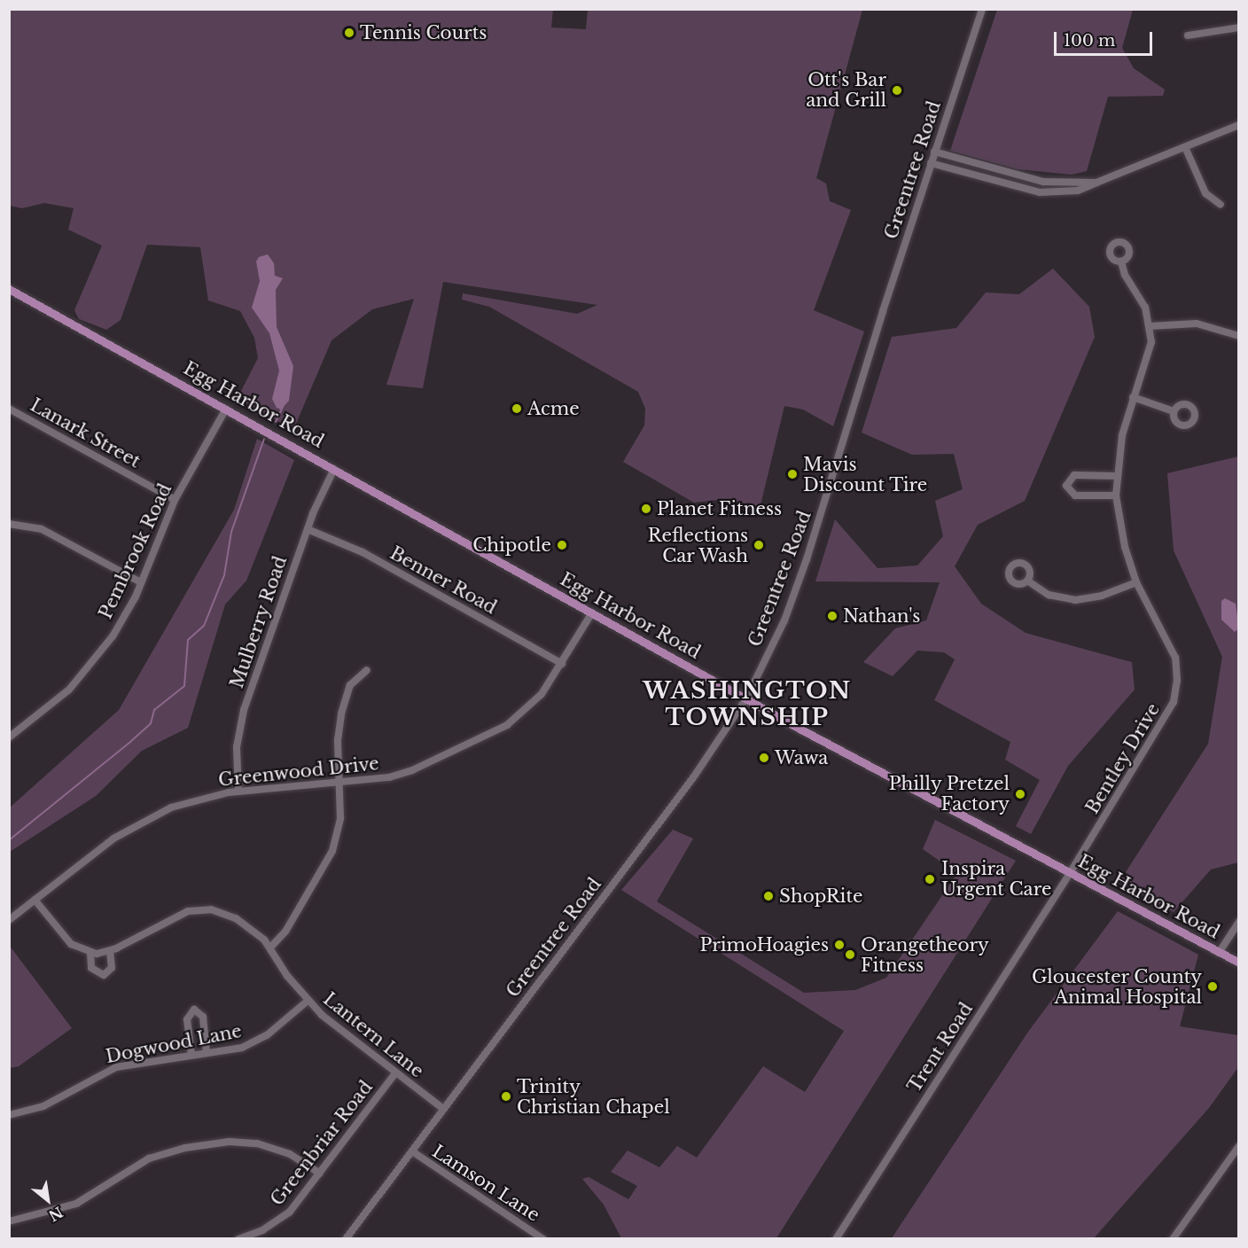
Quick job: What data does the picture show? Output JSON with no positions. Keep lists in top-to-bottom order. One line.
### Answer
{"streets":{"main road":["Egg Harbor Road"],"street":["Greentree Road","Lanark Street","Pembrook Road","Benner Road","Mulberry Road","Bentley Drive","Greenwood Drive","Lantern Lane","Dogwood Lane","Trent Road","Greenbriar Road","Lamson Lane"]},"crossings":[["Greentree Road","Egg Harbor Road"],["Greentree Road","Lantern Lane"],["Greentree Road","Lamson Lane"],["Egg Harbor Road","Pembrook Road"],["Egg Harbor Road","Mulberry Road"],["Egg Harbor Road","Bentley Drive"],["Egg Harbor Road","Greenwood Drive"],["Egg Harbor Road","Trent Road"],["Lanark Street","Pembrook Road"],["Benner Road","Mulberry Road"],["Benner Road","Greenwood Drive"],["Mulberry Road","Greenwood Drive"],["Bentley Drive","Trent Road"],["Lantern Lane","Dogwood Lane"],["Lantern Lane","Greenbriar Road"]],"districts":["WASHINGTON TOWNSHIP"],"places":["Tennis Courts","Ott's Bar and Grill","Acme","Mavis Discount Tire","Planet Fitness","Chipotle","Reflections Car Wash","Nathan's","Wawa","Philly Pretzel Factory","Inspira Urgent Care","ShopRite","PrimoHoagies","Orangetheory Fitness","Gloucester County Animal Hospital","Trinity Christian Chapel"],"scale_bar":"100 m","north":"bottom right"}
